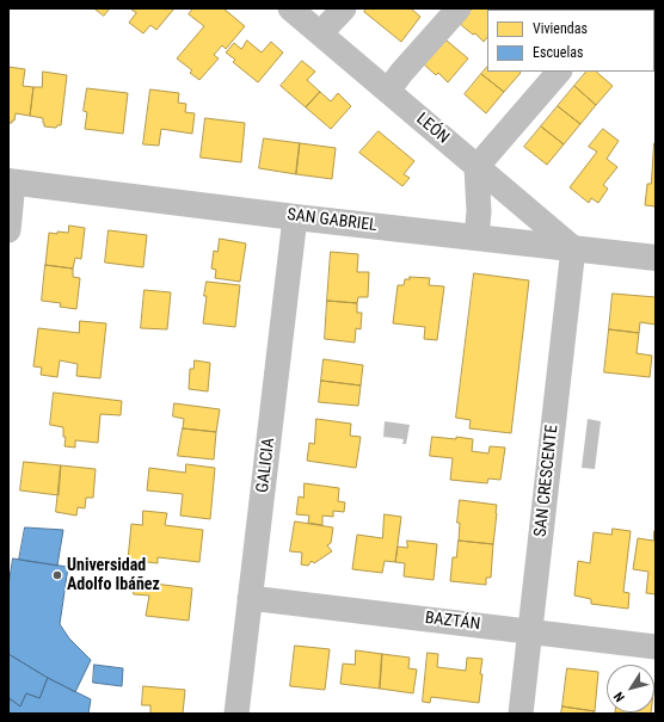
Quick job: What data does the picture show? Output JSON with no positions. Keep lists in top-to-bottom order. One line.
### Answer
{"streets":{"street":["LEÓN","SAN GABRIEL","GALICIA","SAN CRESCENTE","BAZTÁN"]},"crossings":[["LEÓN","SAN GABRIEL"],["LEÓN","SAN CRESCENTE"],["SAN GABRIEL","GALICIA"],["SAN GABRIEL","SAN CRESCENTE"],["GALICIA","BAZTÁN"],["SAN CRESCENTE","BAZTÁN"]],"places":["Universidad Adolfo Ibáñez"],"legend":["Viviendas","Escuelas"],"north":"bottom left"}
